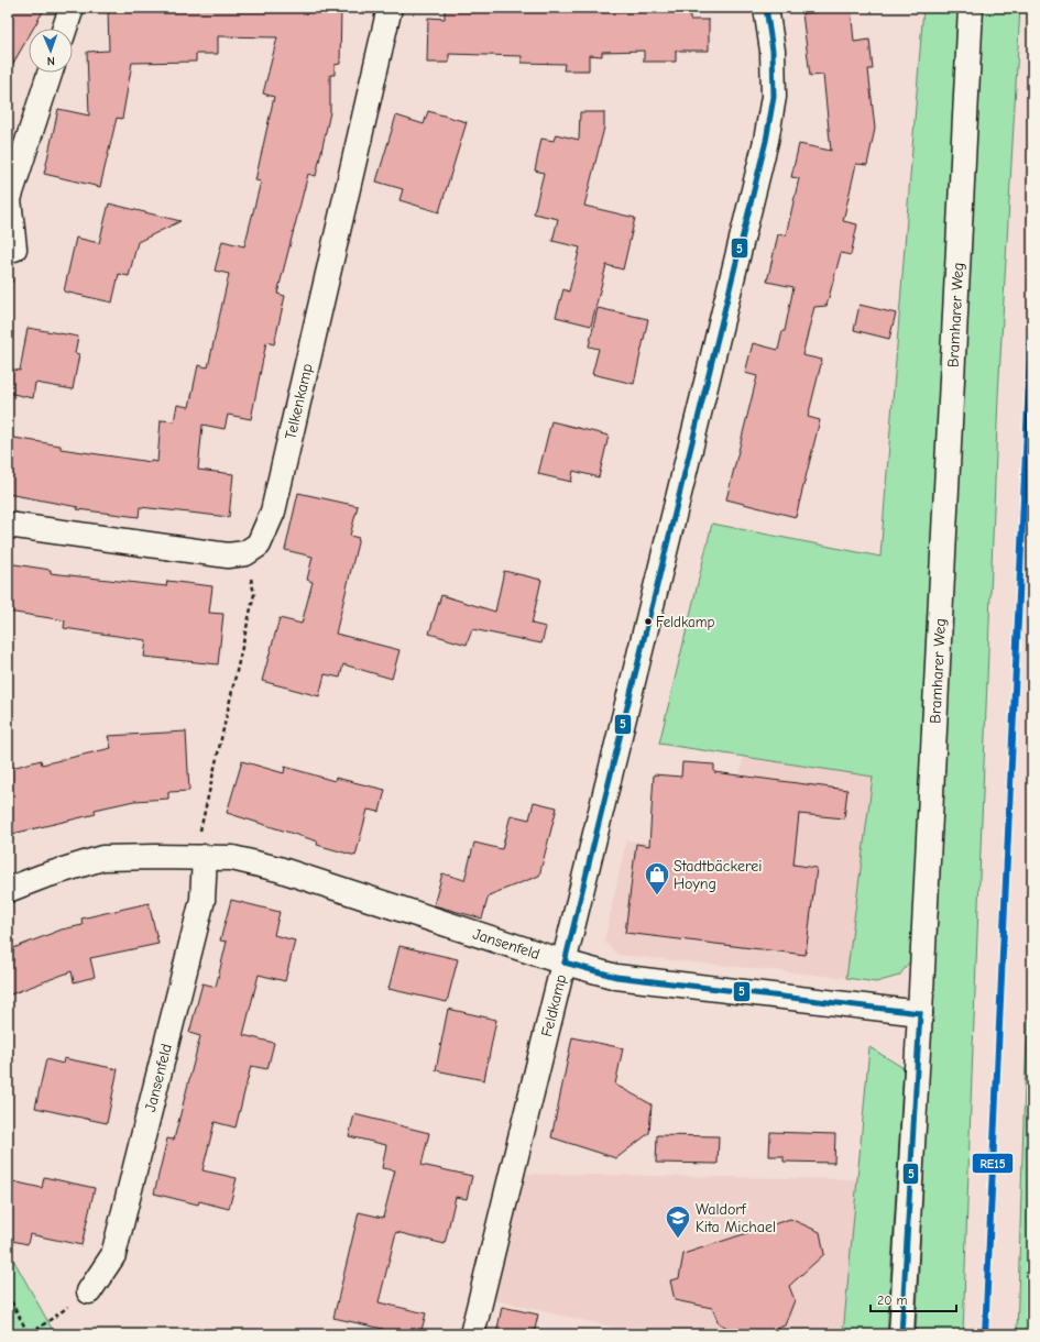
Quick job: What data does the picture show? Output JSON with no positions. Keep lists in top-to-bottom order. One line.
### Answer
{"streets":{"street":["Bramharer Weg","Telkenkamp","Jansenfeld","Feldkamp"]},"crossings":[["Bramharer Weg","Jansenfeld"],["Jansenfeld","Feldkamp"]],"places":{"other":["Feldkamp"],"shop":["Stadtbäckerei Hoyng"],"school or university":["Waldorf Kita Michael"]},"lines":["transit line 5","transit line RE15"],"scale_bar":"20 m","north":"bottom"}
